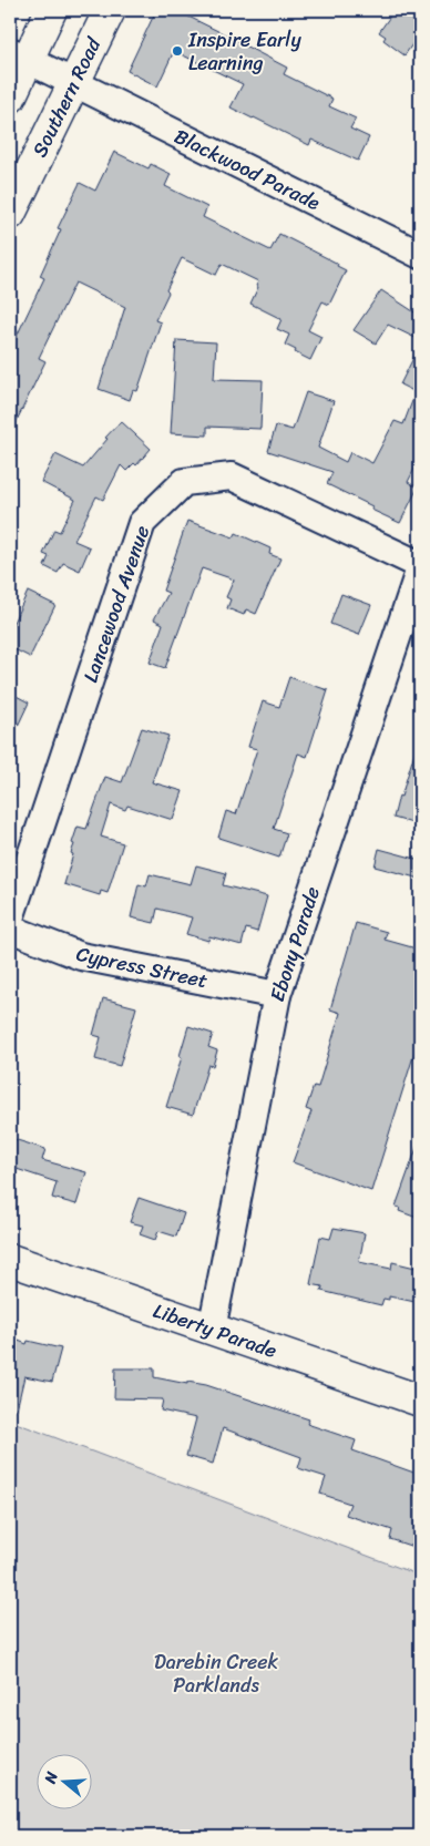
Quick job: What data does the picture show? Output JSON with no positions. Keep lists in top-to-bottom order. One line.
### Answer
{"streets":{"street":["Southern Road","Blackwood Parade","Lancewood Avenue","Ebony Parade","Cypress Street","Liberty Parade"]},"crossings":[["Southern Road","Blackwood Parade"],["Lancewood Avenue","Ebony Parade"],["Ebony Parade","Cypress Street"],["Ebony Parade","Liberty Parade"]],"parks":["Darebin Creek Parklands"],"places":["Inspire Early Learning"],"north":"left"}
